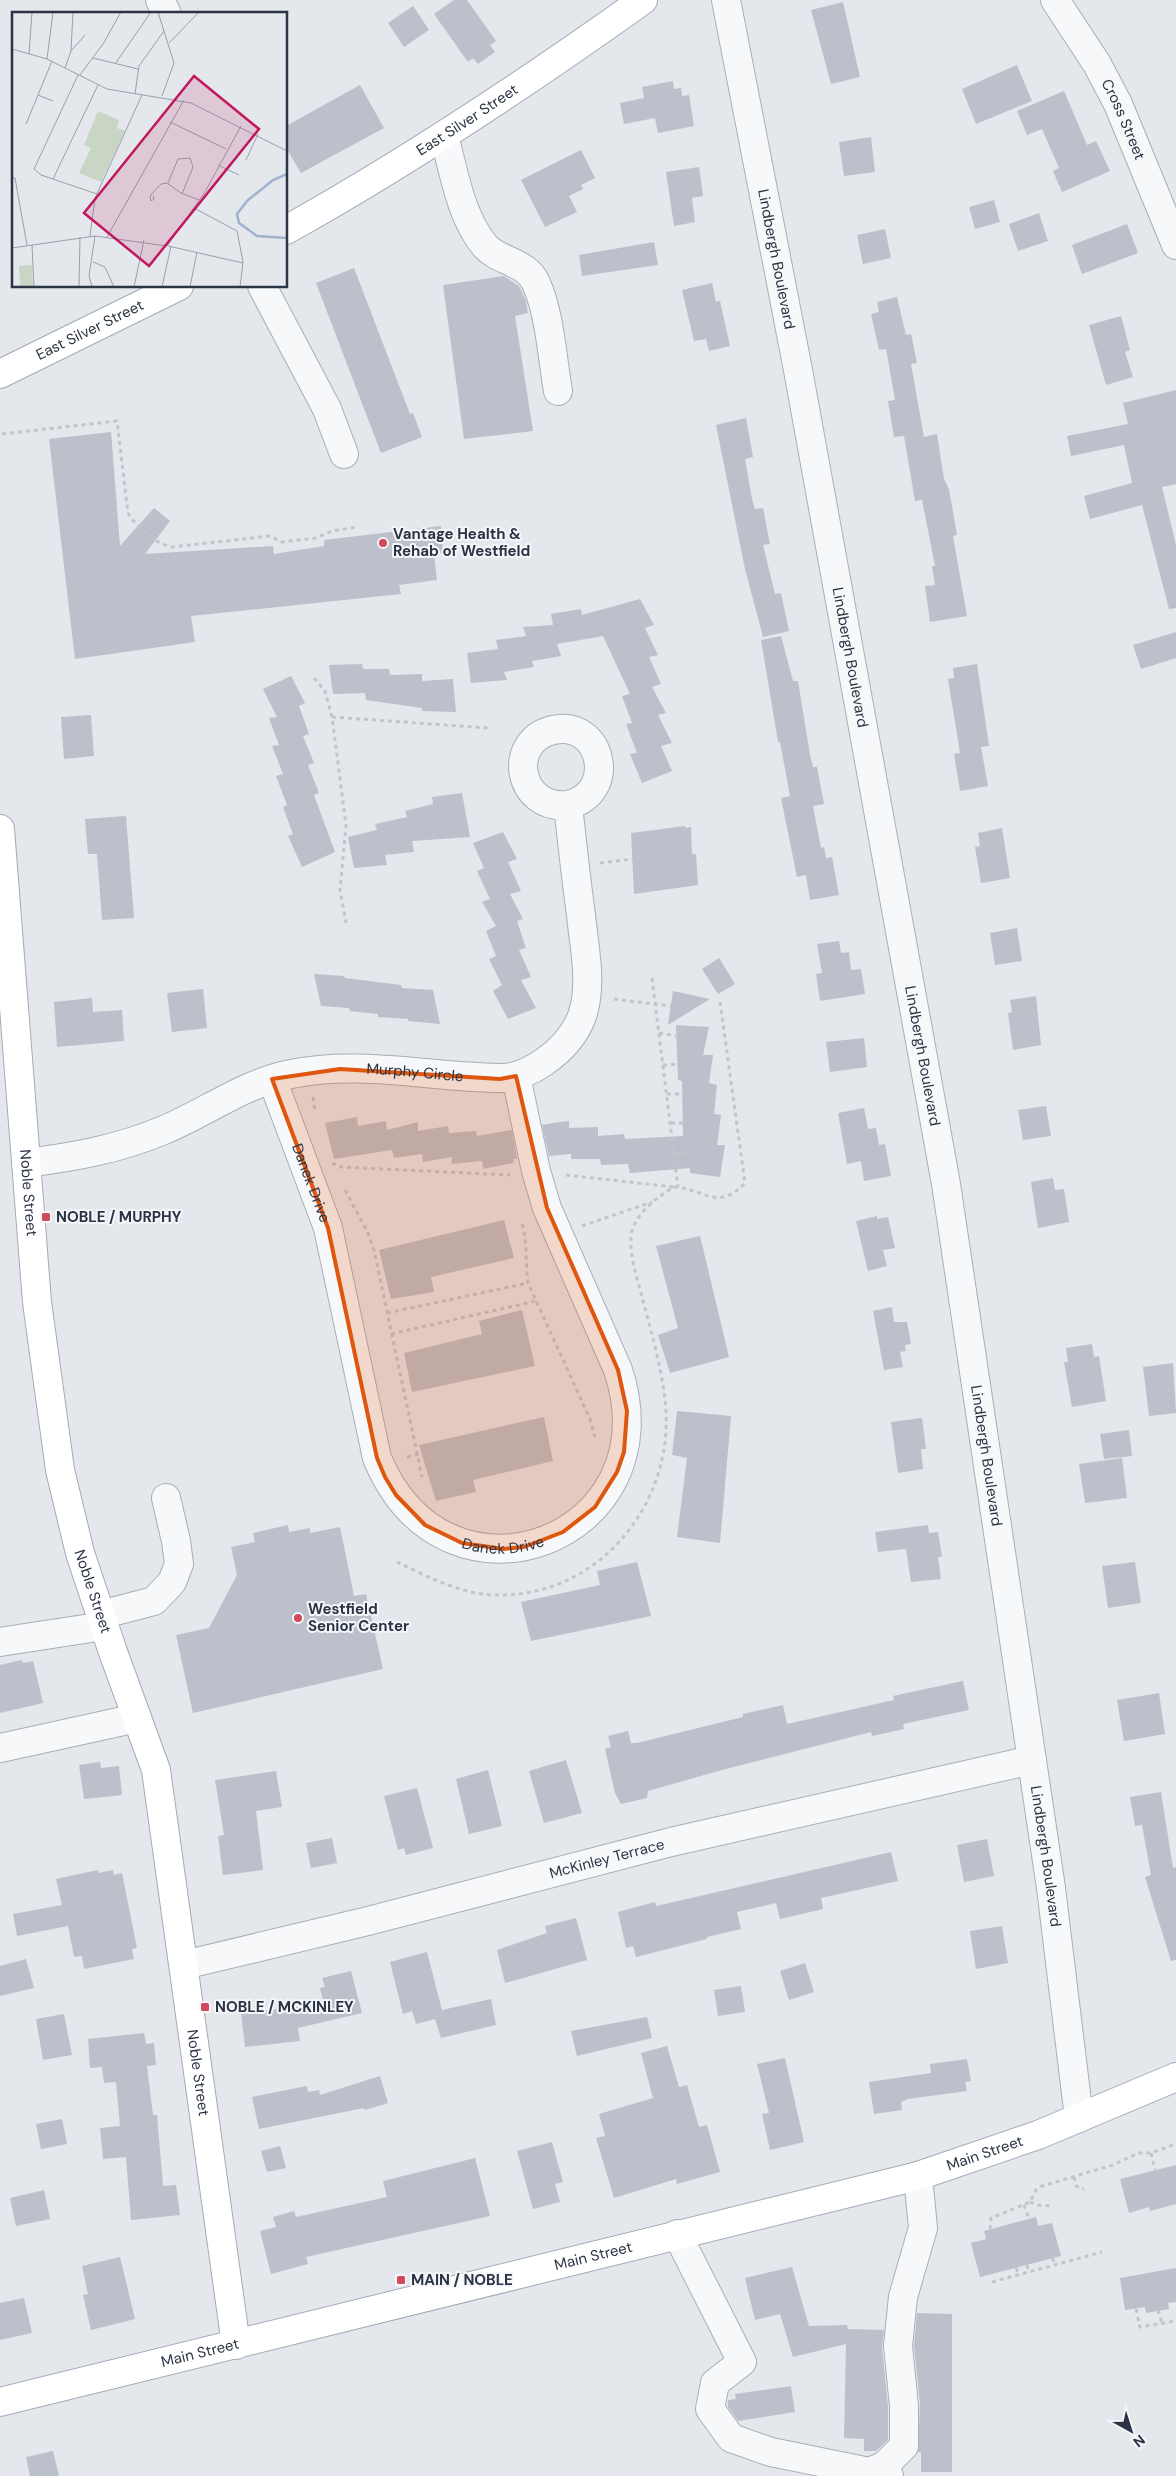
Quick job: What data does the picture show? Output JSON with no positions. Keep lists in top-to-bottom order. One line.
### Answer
{"streets":{"main road":["East Silver Street","Noble Street","Main Street"],"street":["Cross Street","Lindbergh Boulevard","Murphy Circle","Danek Drive","McKinley Terrace"]},"crossings":[["Lindbergh Boulevard","McKinley Terrace"],["Lindbergh Boulevard","Main Street"],["Murphy Circle","Danek Drive"],["Murphy Circle","Noble Street"],["Noble Street","McKinley Terrace"],["Noble Street","Main Street"]],"places":{"other":["Vantage Health & Rehab of Westfield","Westfield Senior Center"],"transit":["NOBLE / MURPHY","NOBLE / MCKINLEY","MAIN / NOBLE"]},"north":"bottom right"}
